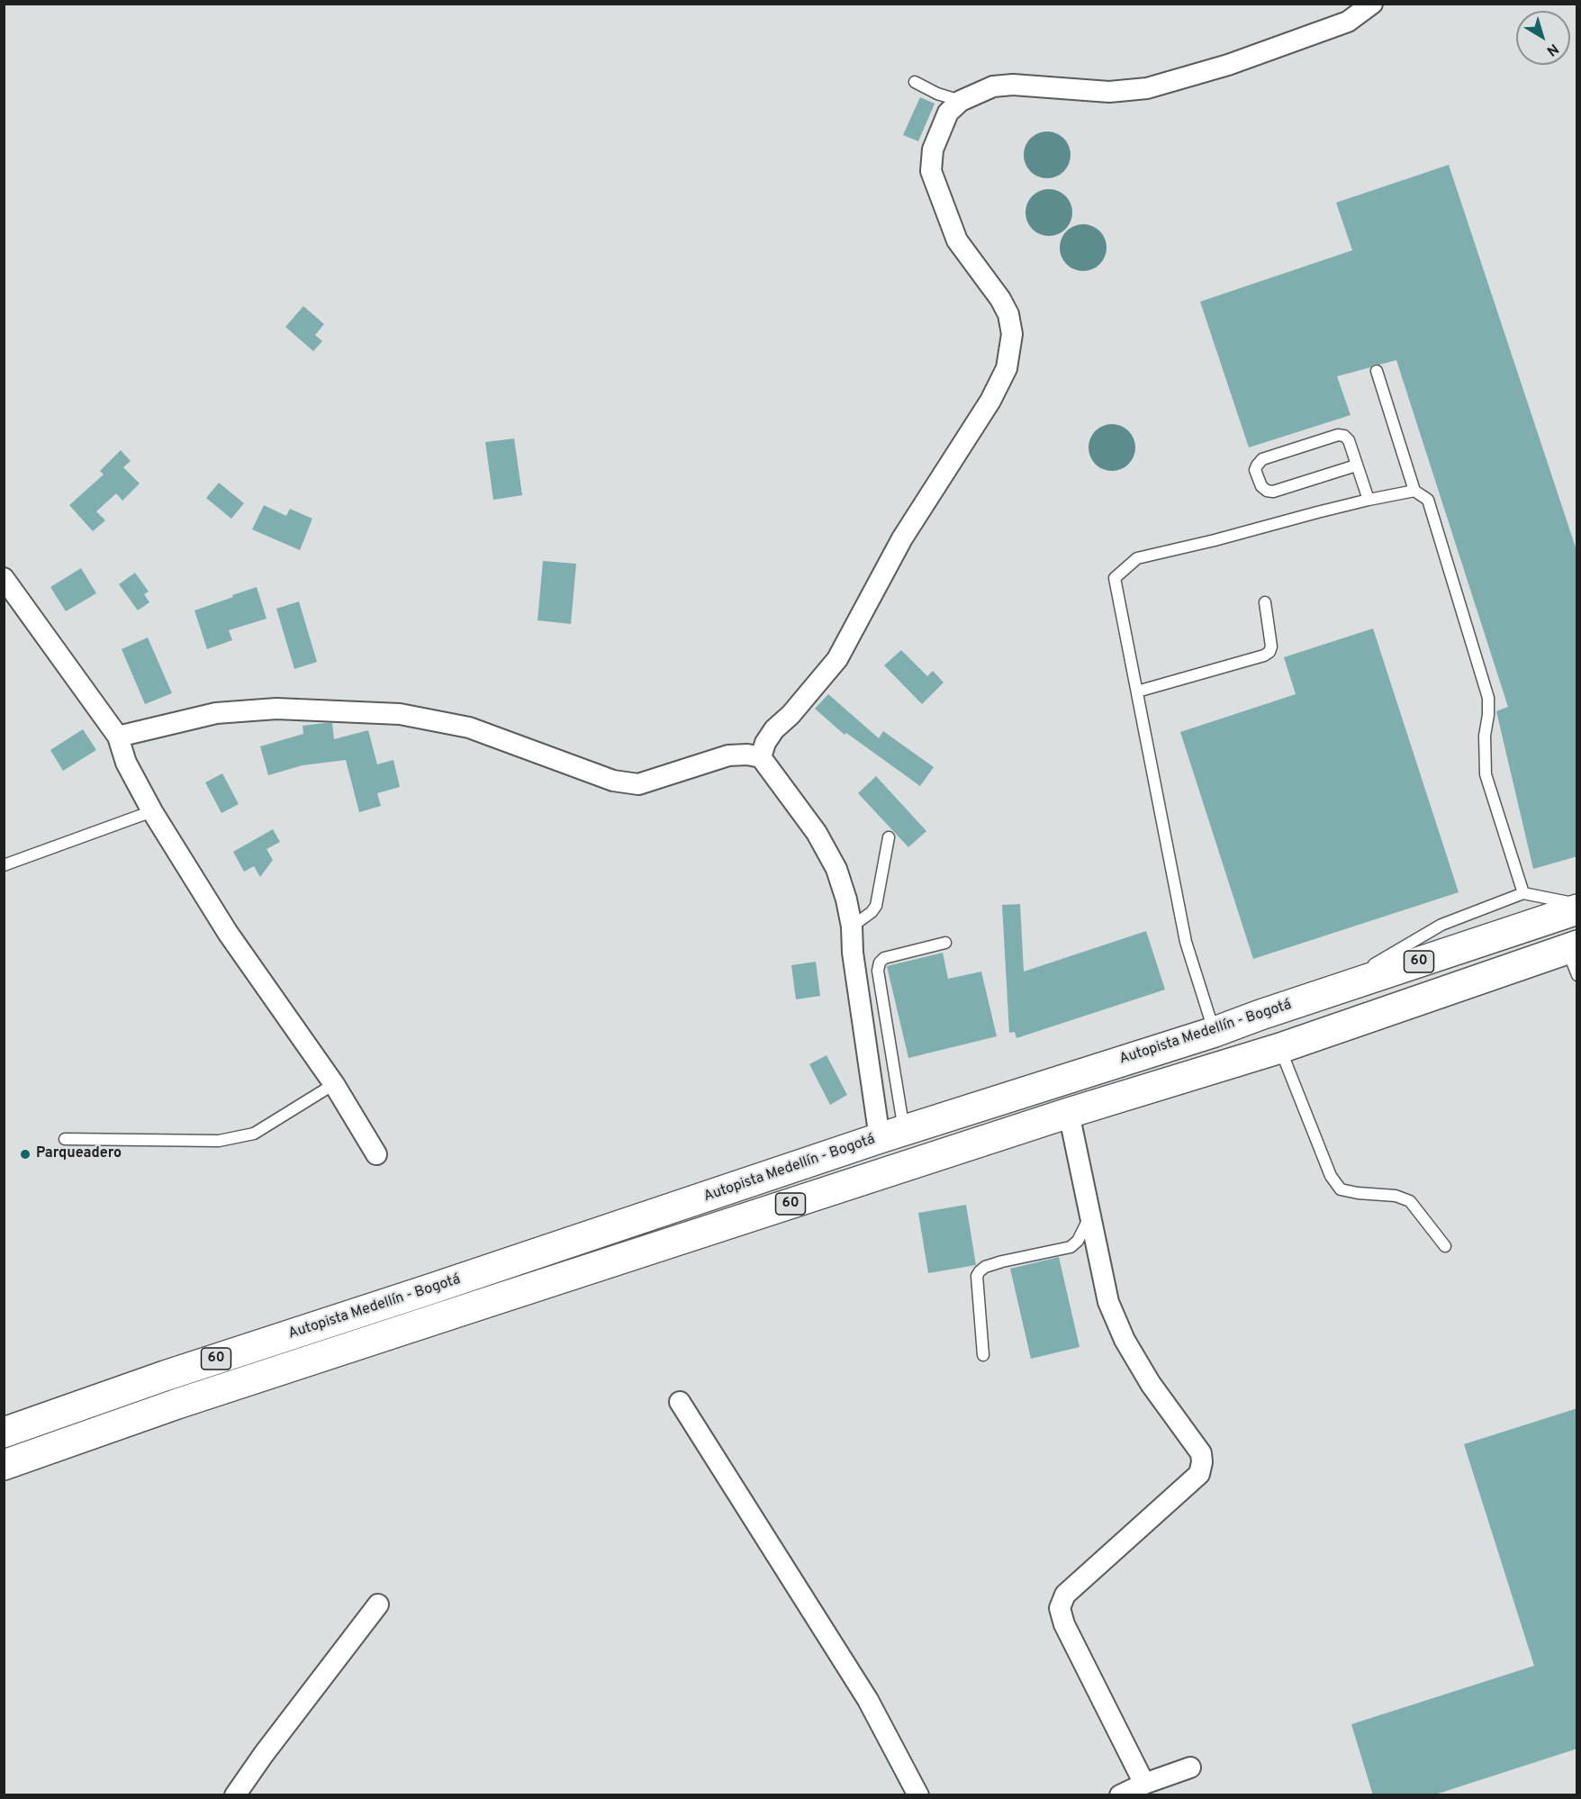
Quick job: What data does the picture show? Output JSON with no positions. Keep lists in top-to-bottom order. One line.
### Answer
{"streets":{"highway":["60","Autopista Medellín - Bogotá"]},"places":["Parqueadero"],"north":"bottom right"}
